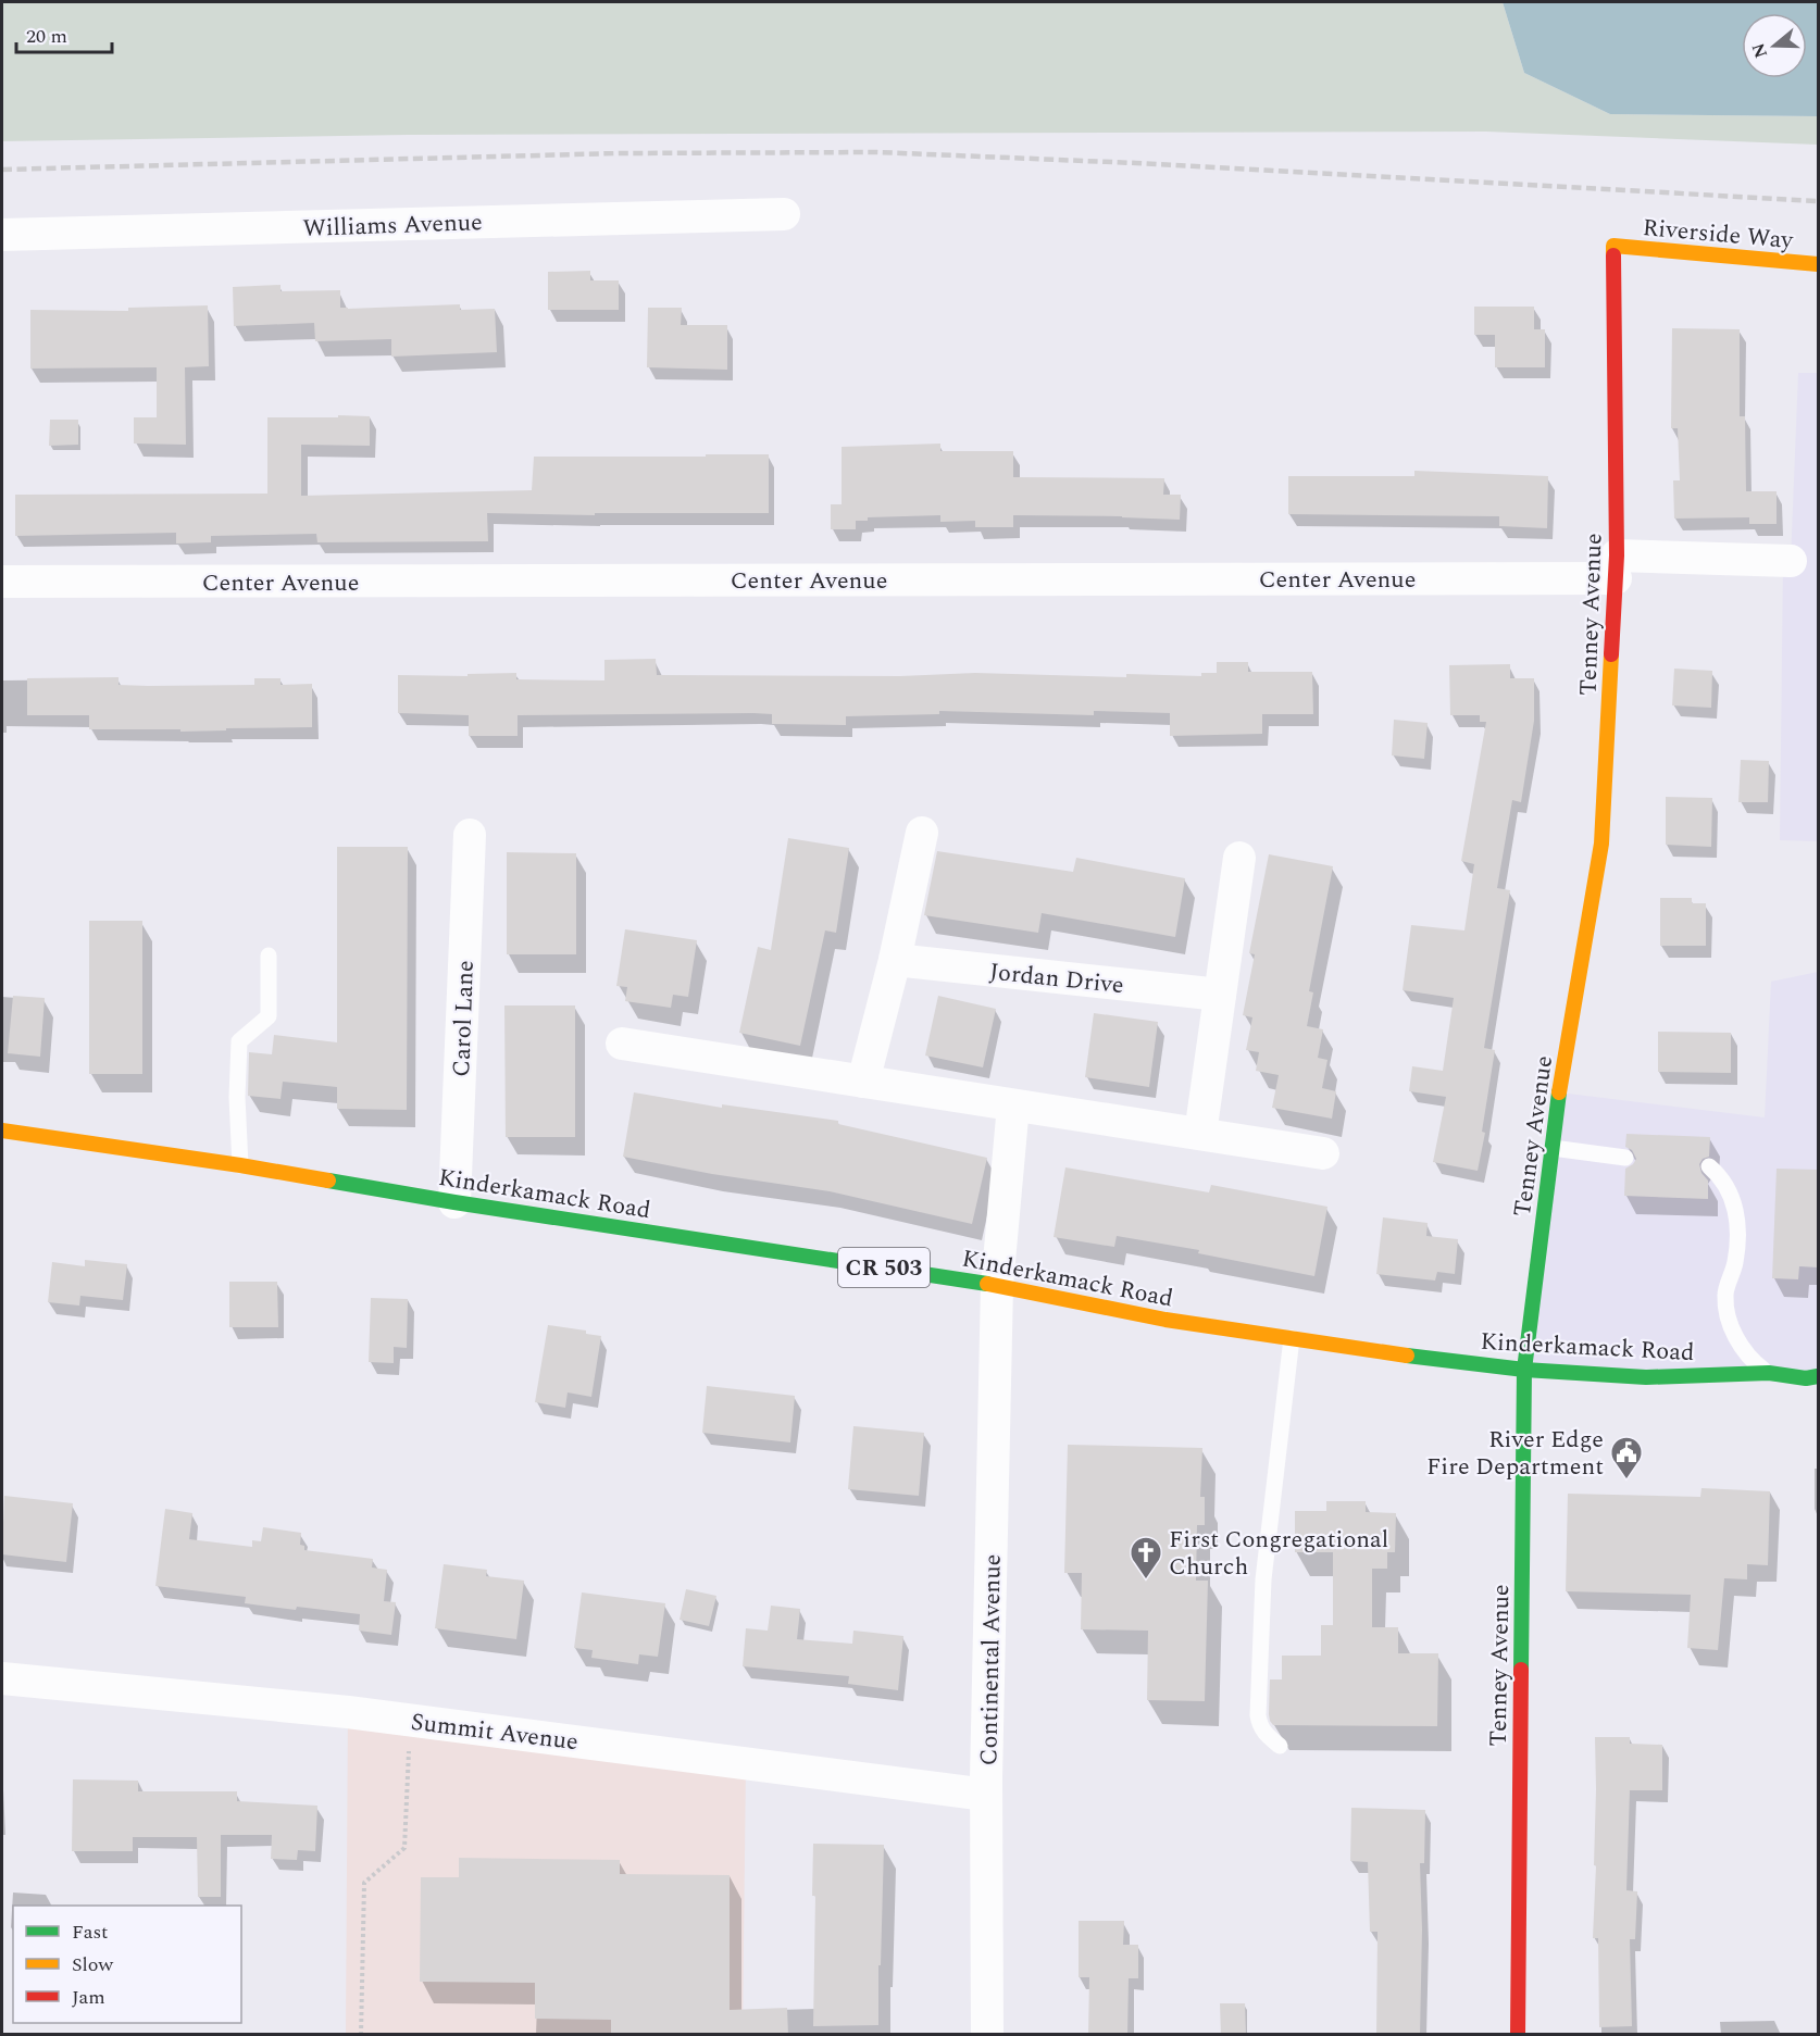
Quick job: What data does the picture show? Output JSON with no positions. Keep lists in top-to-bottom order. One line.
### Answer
{"streets":{"street":["Williams Avenue","Riverside Way","Center Avenue","Tenney Avenue","Jordan Drive","Carol Lane","Kinderkamack Road","CR 503","Continental Avenue","Summit Avenue"]},"crossings":[["Riverside Way","Tenney Avenue"],["Center Avenue","Tenney Avenue"],["Tenney Avenue","Kinderkamack Road"],["Carol Lane","Kinderkamack Road"],["Kinderkamack Road","Continental Avenue"],["Continental Avenue","Summit Avenue"]],"places":{"public building":["River Edge Fire Department"],"church":["First Congregational Church"]},"legend":["Fast","Slow","Jam"],"scale_bar":"20 m","north":"left"}
